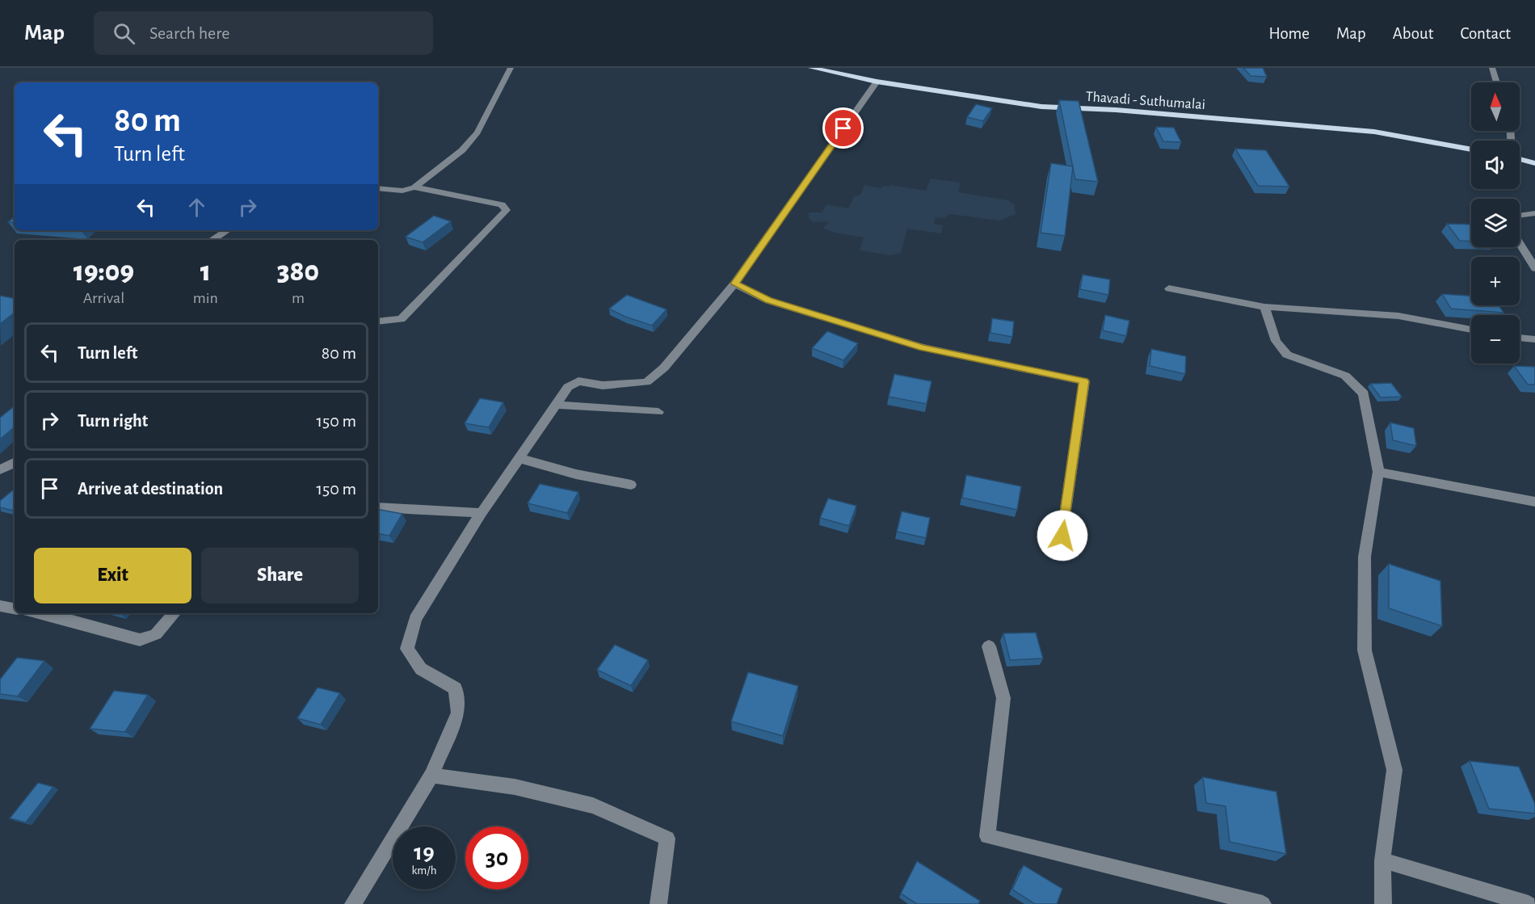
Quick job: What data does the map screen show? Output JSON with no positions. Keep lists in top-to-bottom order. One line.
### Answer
{"streets":{"main road":["Thavadi - Suthumalai"]},"north":"top","page":{"header":"Map","search":"Search here","nav":["Home","Map","About","Contact"],"map_buttons":["+","−"],"turn":["80 m","Turn left"],"eta":["19:09","Arrival","1","min","380","m"],"list":[{"name":"Turn left","value":"80 m"},{"name":"Turn right","value":"150 m"},{"name":"Arrive at destination","value":"150 m"}],"buttons":["Exit","Share"],"speed":"19 km/h","limit":"30"}}
